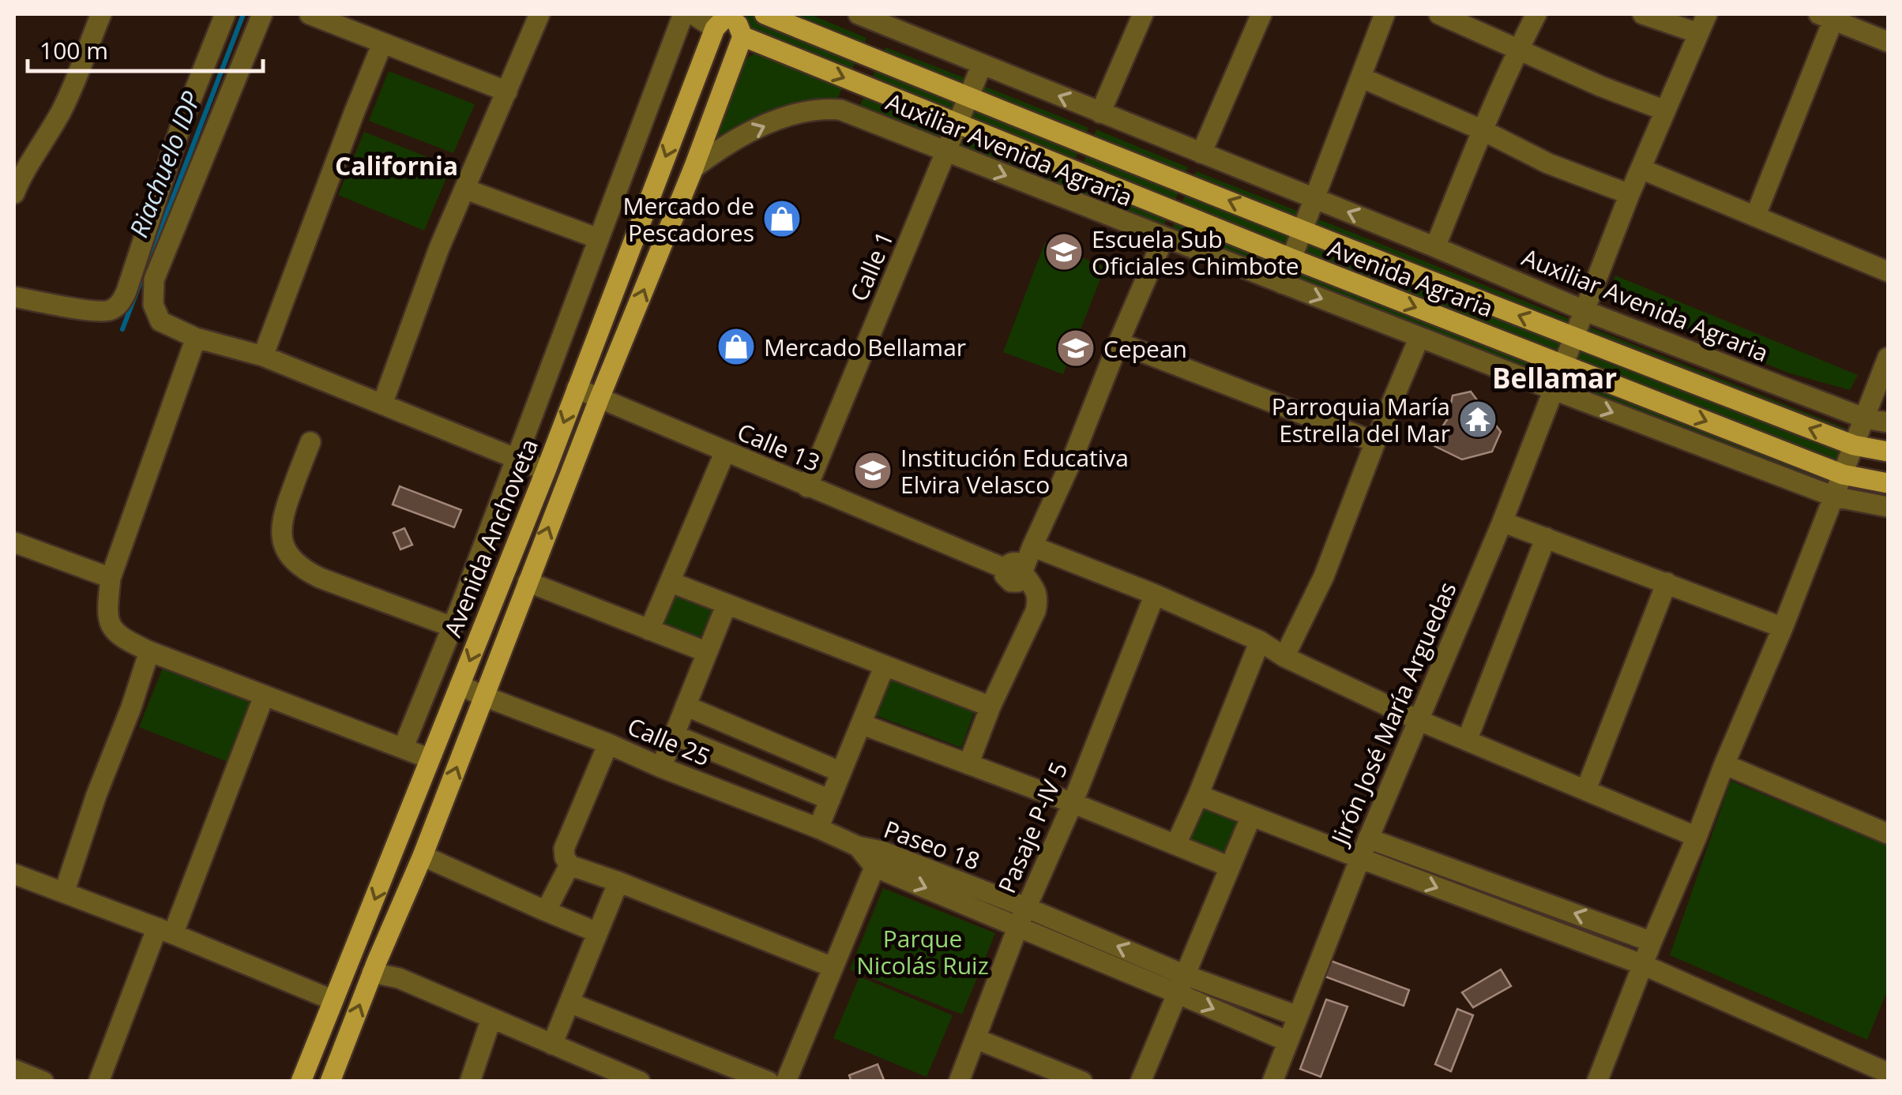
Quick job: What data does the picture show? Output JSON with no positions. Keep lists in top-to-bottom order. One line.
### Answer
{"streets":{"main road":["Avenida Agraria","Avenida Anchoveta"],"street":["Auxiliar Avenida Agraria","Calle 1","Calle 13","Jirón José María Arguedas","Calle 25","Pasaje P-IV 5","Paseo 18"]},"crossings":[["Auxiliar Avenida Agraria","Calle 1"],["Auxiliar Avenida Agraria","Avenida Anchoveta"],["Auxiliar Avenida Agraria","Jirón José María Arguedas"],["Calle 1","Avenida Agraria"],["Calle 1","Calle 13"],["Avenida Agraria","Avenida Anchoveta"],["Avenida Agraria","Jirón José María Arguedas"],["Calle 13","Avenida Anchoveta"],["Avenida Anchoveta","Calle 25"],["Jirón José María Arguedas","Paseo 18"],["Calle 25","Paseo 18"],["Pasaje P-IV 5","Paseo 18"]],"districts":["California","Bellamar"],"water":["Riachuelo IDP"],"parks":["Parque Nicolás Ruiz"],"places":{"shop":["Mercado de Pescadores","Mercado Bellamar"],"school or university":["Escuela Sub Oficiales Chimbote","Cepean","Institución Educativa Elvira Velasco"],"temple":["Parroquia María Estrella del Mar"]},"scale_bar":"100 m"}
